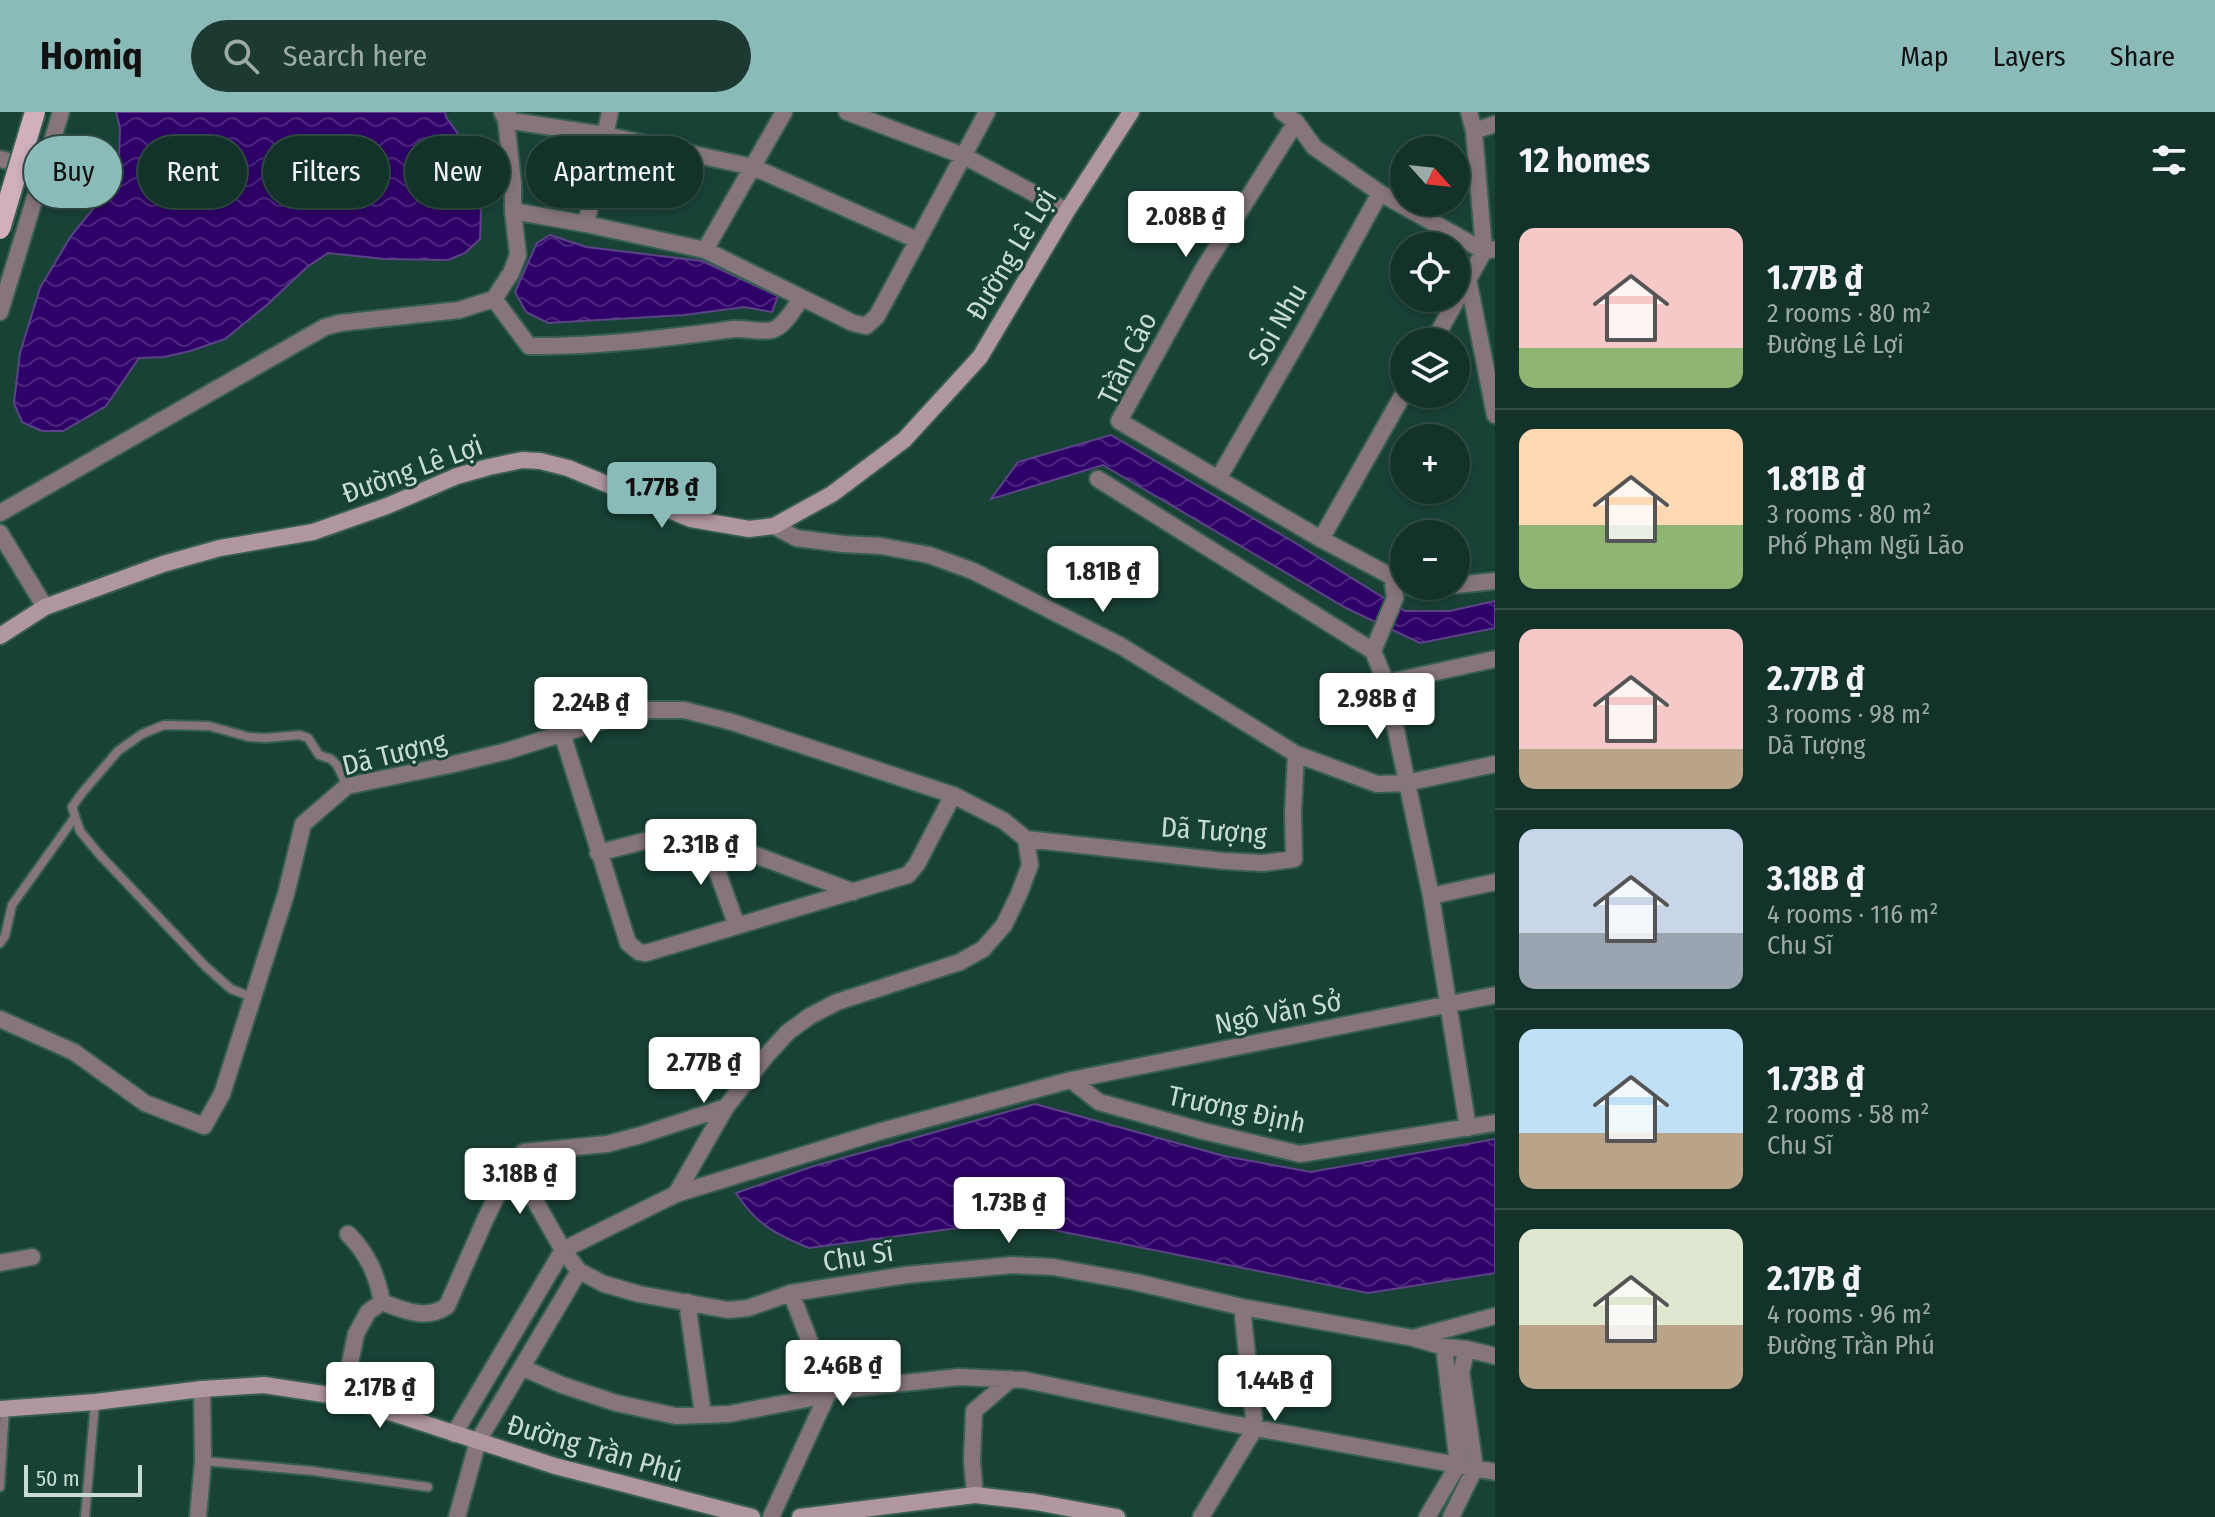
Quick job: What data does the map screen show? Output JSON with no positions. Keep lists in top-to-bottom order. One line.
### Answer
{"streets":{"street":["Đường Lê Lợi","Soi Nhu","Trần Cảo","Dã Tượng","Ngô Văn Sở","Trương Định","Chu Sĩ","Đường Trần Phú"]},"crossings":[["Soi Nhu","Trần Cảo"],["Ngô Văn Sở","Trương Định"]],"scale_bar":"50 m","north":"bottom right","page":{"header":"Homiq","search":"Search here","nav":["Map","Layers","Share"],"heading":"12 homes","map_buttons":["+","−"],"chip":["Buy","Rent","Filters","New","Apartment"],"price":["2.08B ₫","1.77B ₫","1.81B ₫","2.98B ₫","2.24B ₫","2.31B ₫","2.77B ₫","3.18B ₫","1.73B ₫","2.46B ₫","1.44B ₫","2.17B ₫"],"list":[{"name":"1.77B ₫","note":"2 rooms · 80 m² · Đường Lê Lợi"},{"name":"1.81B ₫","note":"3 rooms · 80 m² · Phố Phạm Ngũ Lão"},{"name":"2.77B ₫","note":"3 rooms · 98 m² · Dã Tượng"},{"name":"3.18B ₫","note":"4 rooms · 116 m² · Chu Sĩ"},{"name":"1.73B ₫","note":"2 rooms · 58 m² · Chu Sĩ"},{"name":"2.17B ₫","note":"4 rooms · 96 m² · Đường Trần Phú"}],"scale":"50 m"}}
